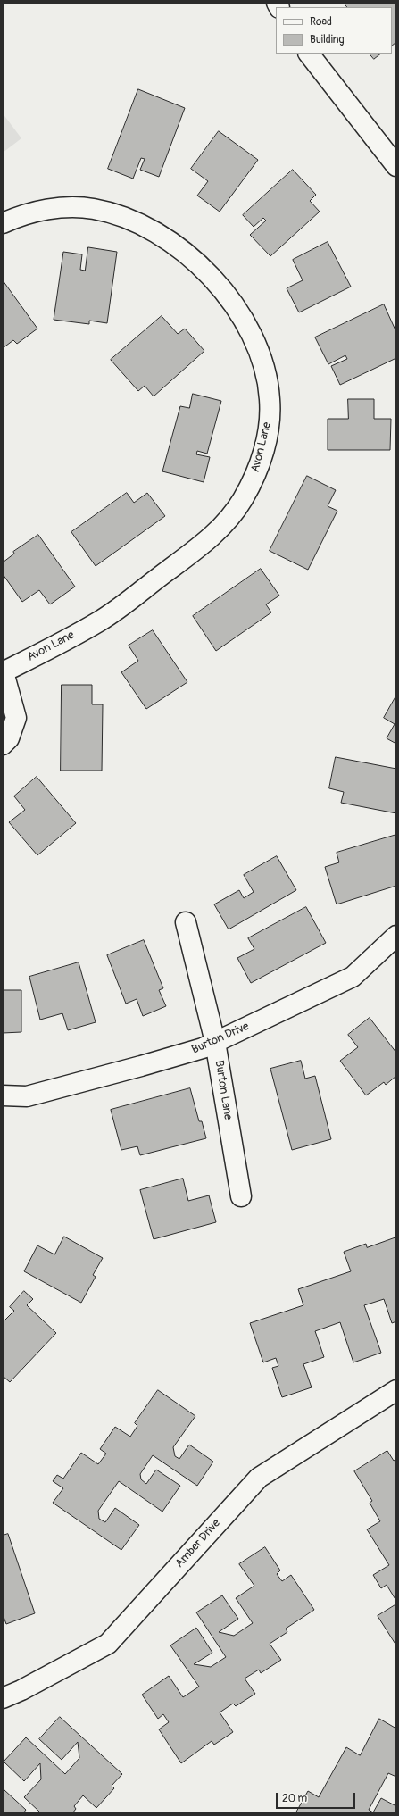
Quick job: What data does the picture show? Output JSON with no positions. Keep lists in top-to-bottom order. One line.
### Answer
{"streets":{"street":["Avon Lane","Burton Drive","Burton Lane","Amber Drive"]},"crossings":[["Burton Drive","Burton Lane"]],"legend":["Road","Building"],"scale_bar":"20 m"}
